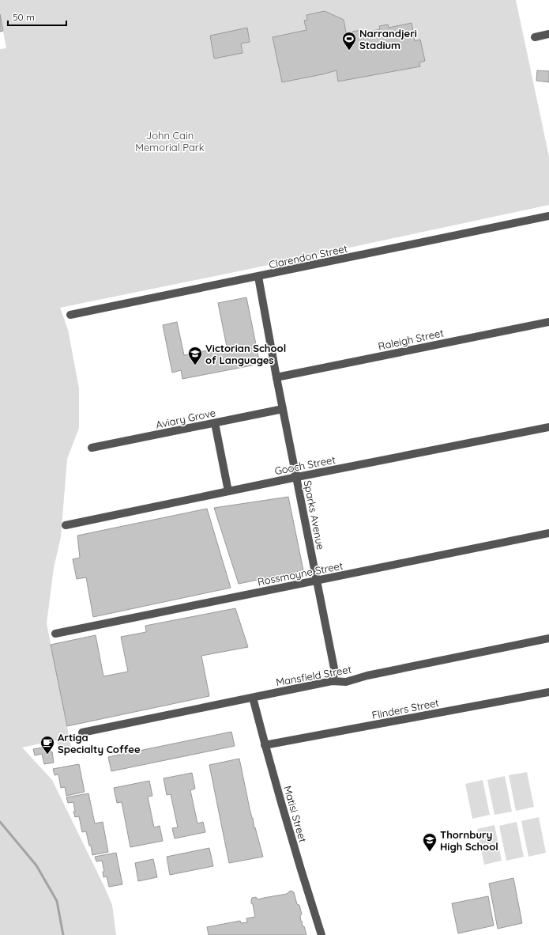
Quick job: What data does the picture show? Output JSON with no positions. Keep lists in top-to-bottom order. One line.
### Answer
{"streets":{"street":["Clarendon Street","Raleigh Street","Aviary Grove","Gooch Street","Sparks Avenue","Rossmoyne Street","Mansfield Street","Flinders Street","Matisi Street"]},"crossings":[["Clarendon Street","Sparks Avenue"],["Raleigh Street","Sparks Avenue"],["Aviary Grove","Sparks Avenue"],["Gooch Street","Sparks Avenue"],["Sparks Avenue","Rossmoyne Street"],["Sparks Avenue","Mansfield Street"],["Mansfield Street","Matisi Street"],["Flinders Street","Matisi Street"]],"parks":["John Cain Memorial Park"],"places":{"sports":["Narrandjeri Stadium"],"school or university":["Victorian School of Languages","Thornbury High School"],"cafe":["Artiga Specialty Coffee"]},"scale_bar":"50 m"}
